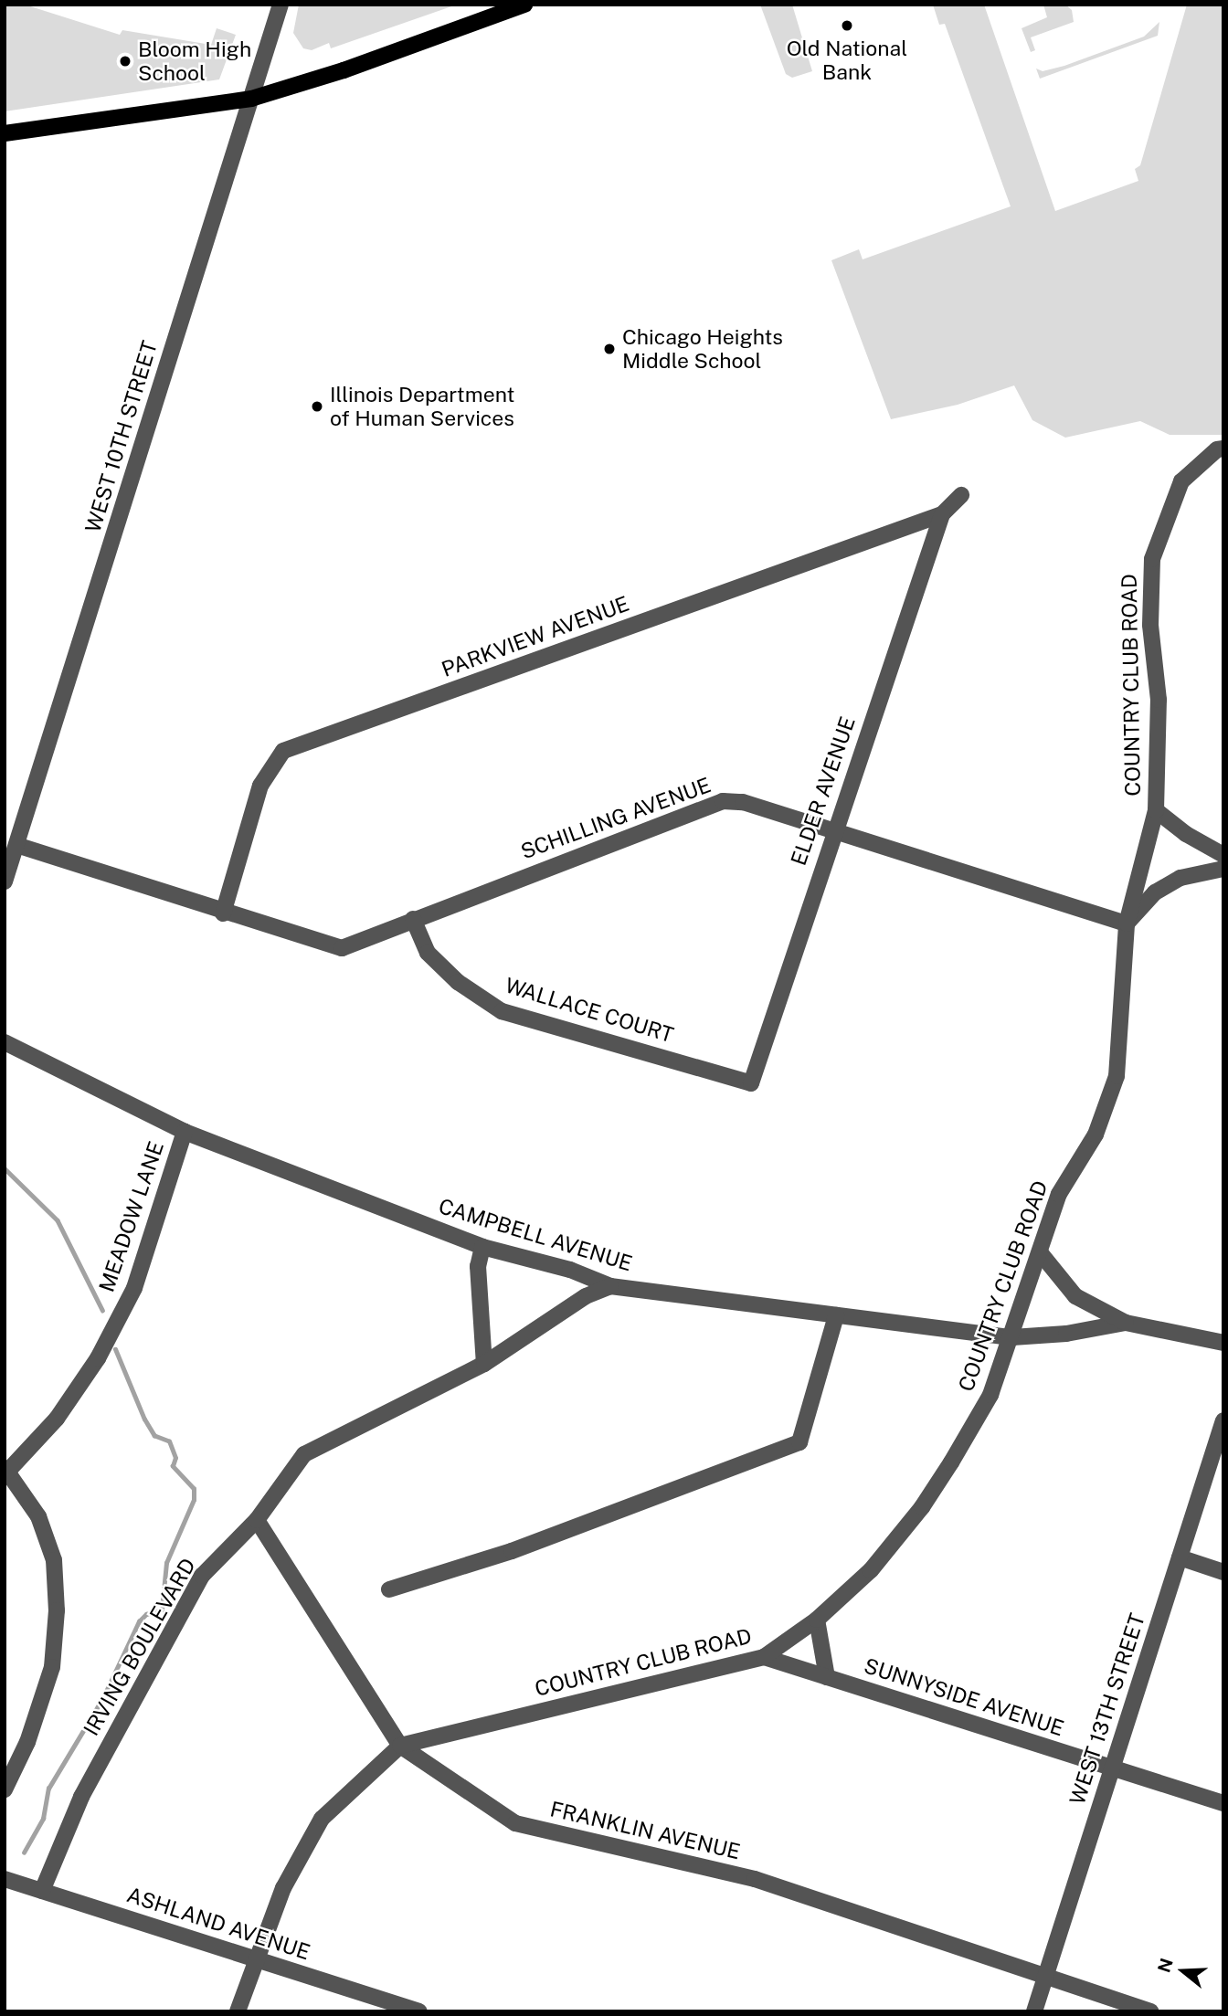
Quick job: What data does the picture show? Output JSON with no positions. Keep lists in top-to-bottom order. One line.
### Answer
{"streets":{"street":["WEST 10TH STREET","PARKVIEW AVENUE","COUNTRY CLUB ROAD","ELDER AVENUE","SCHILLING AVENUE","WALLACE COURT","MEADOW LANE","CAMPBELL AVENUE","IRVING BOULEVARD","SUNNYSIDE AVENUE","WEST 13TH STREET","FRANKLIN AVENUE","ASHLAND AVENUE"]},"crossings":[["WEST 10TH STREET","SCHILLING AVENUE"],["PARKVIEW AVENUE","ELDER AVENUE"],["PARKVIEW AVENUE","SCHILLING AVENUE"],["COUNTRY CLUB ROAD","SCHILLING AVENUE"],["COUNTRY CLUB ROAD","CAMPBELL AVENUE"],["COUNTRY CLUB ROAD","SUNNYSIDE AVENUE"],["COUNTRY CLUB ROAD","FRANKLIN AVENUE"],["COUNTRY CLUB ROAD","ASHLAND AVENUE"],["ELDER AVENUE","SCHILLING AVENUE"],["ELDER AVENUE","WALLACE COURT"],["SCHILLING AVENUE","WALLACE COURT"],["MEADOW LANE","CAMPBELL AVENUE"],["CAMPBELL AVENUE","IRVING BOULEVARD"],["IRVING BOULEVARD","FRANKLIN AVENUE"],["IRVING BOULEVARD","ASHLAND AVENUE"],["SUNNYSIDE AVENUE","WEST 13TH STREET"],["WEST 13TH STREET","FRANKLIN AVENUE"]],"places":["Old National Bank","Bloom High School","Chicago Heights Middle School","Illinois Department of Human Services"],"north":"left"}
